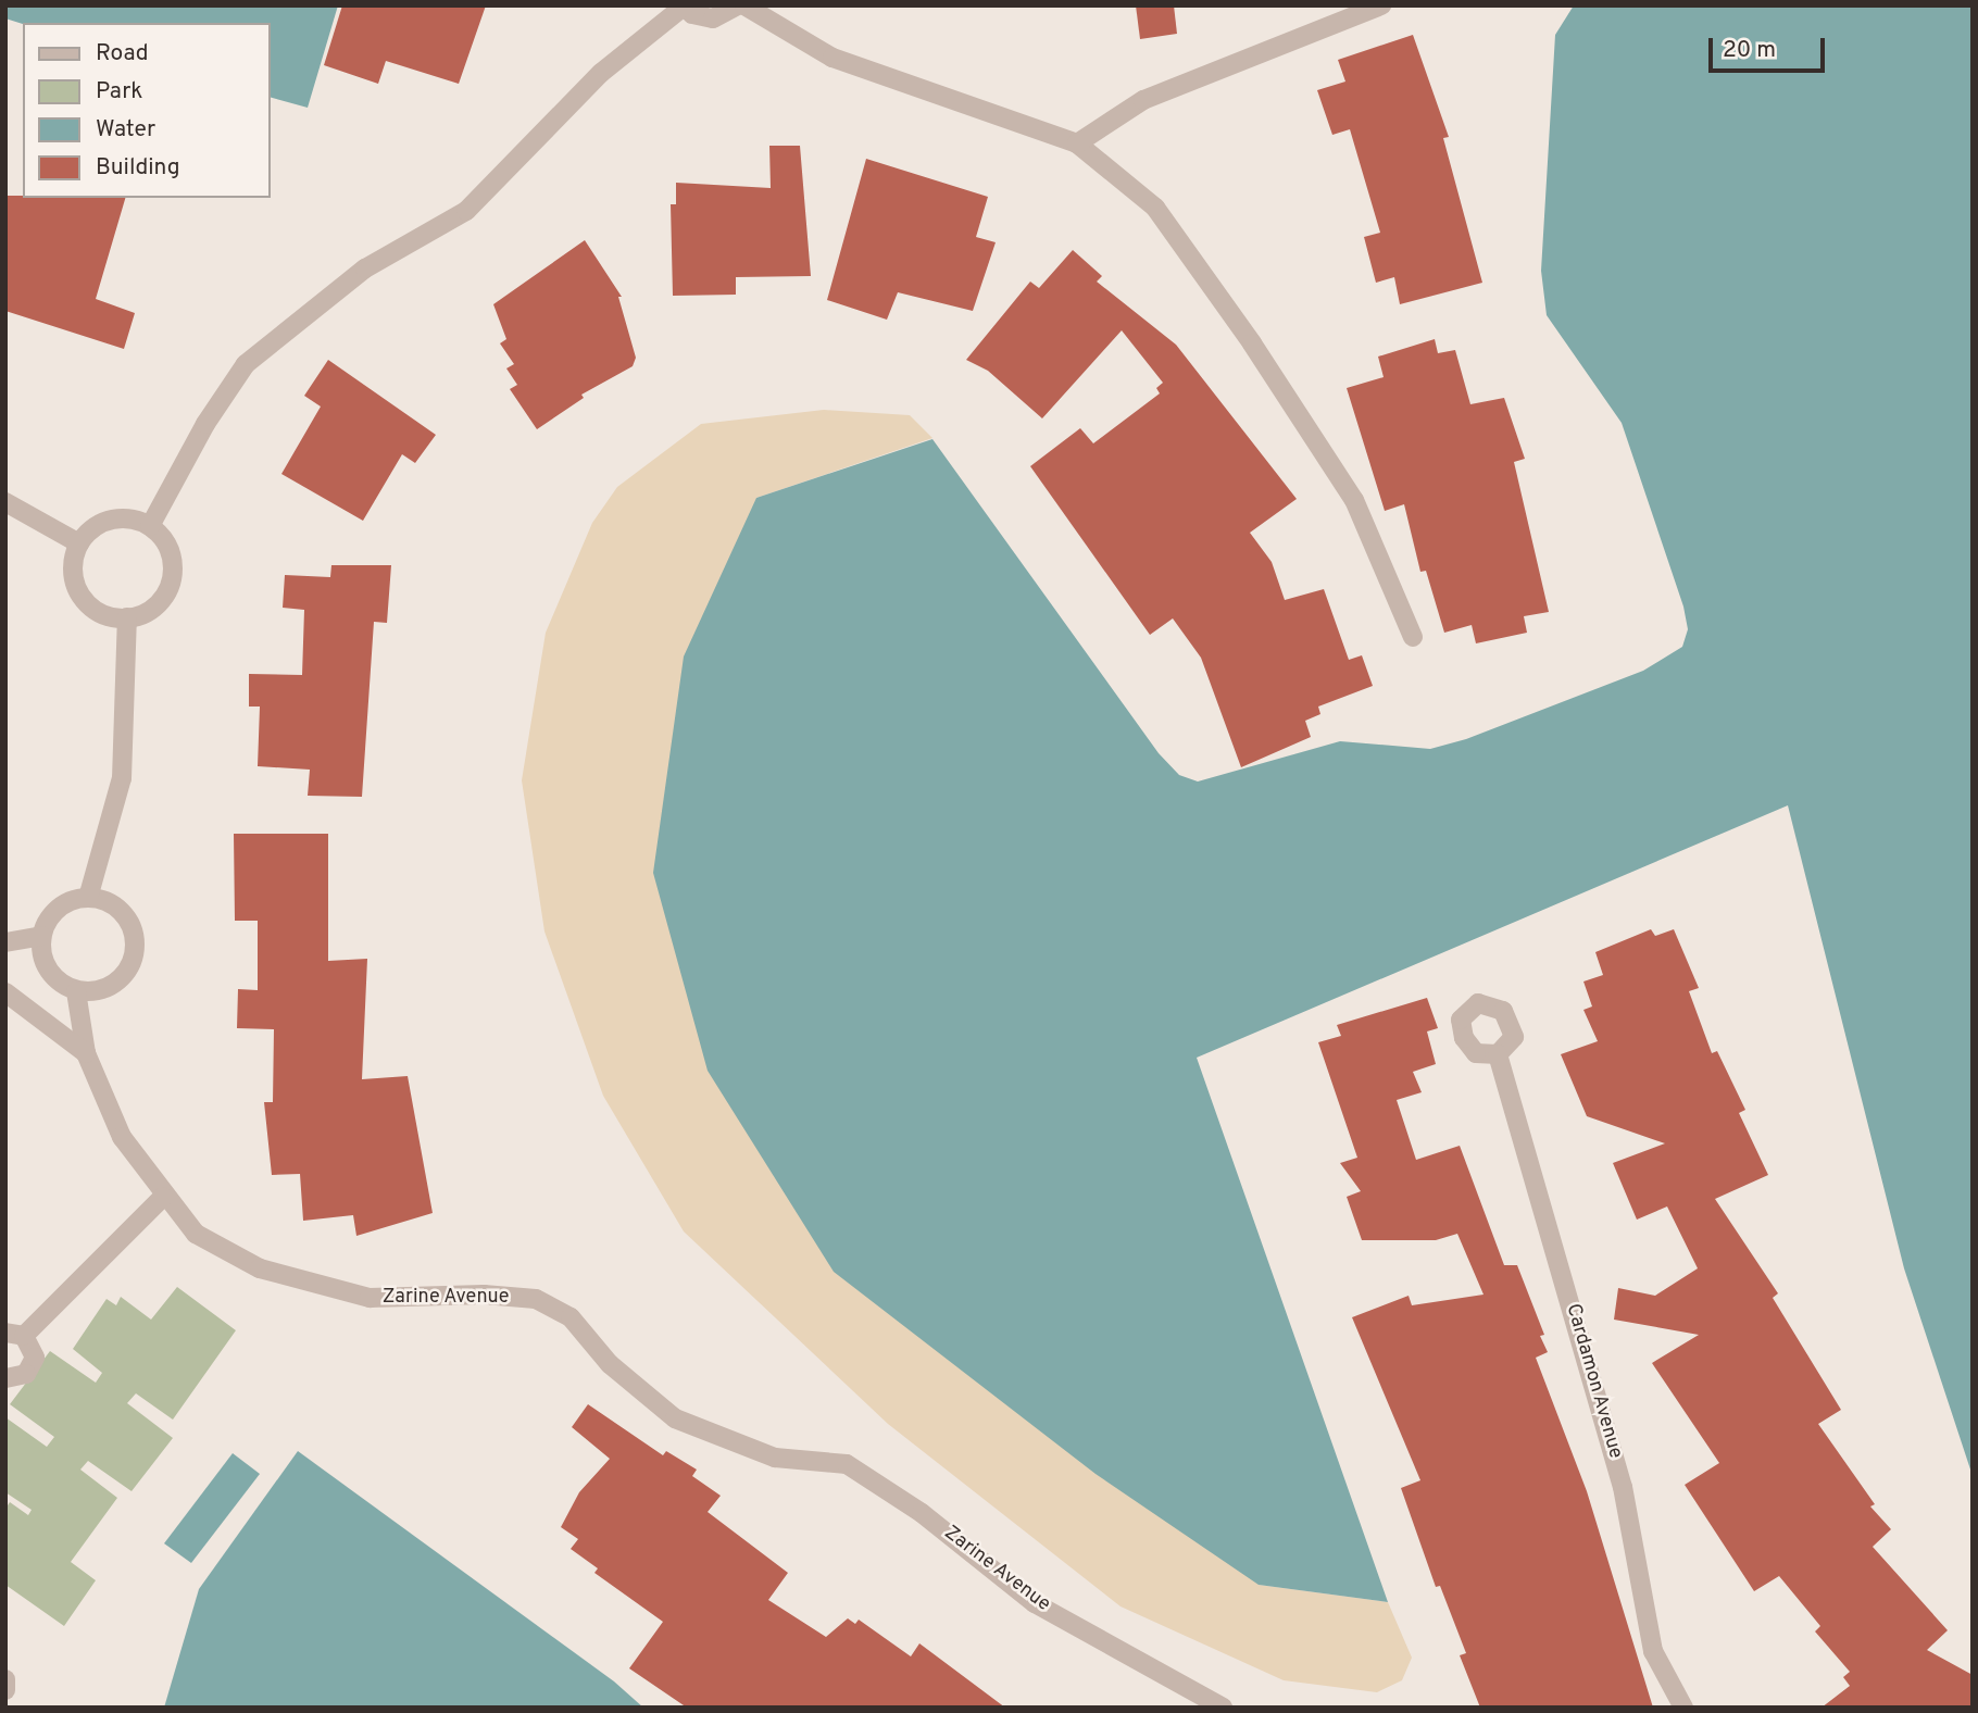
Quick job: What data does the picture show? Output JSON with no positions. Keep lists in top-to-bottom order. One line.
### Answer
{"streets":{"street":["Zarine Avenue","Cardamon Avenue"]},"legend":["Road","Park","Water","Building"],"scale_bar":"20 m"}
